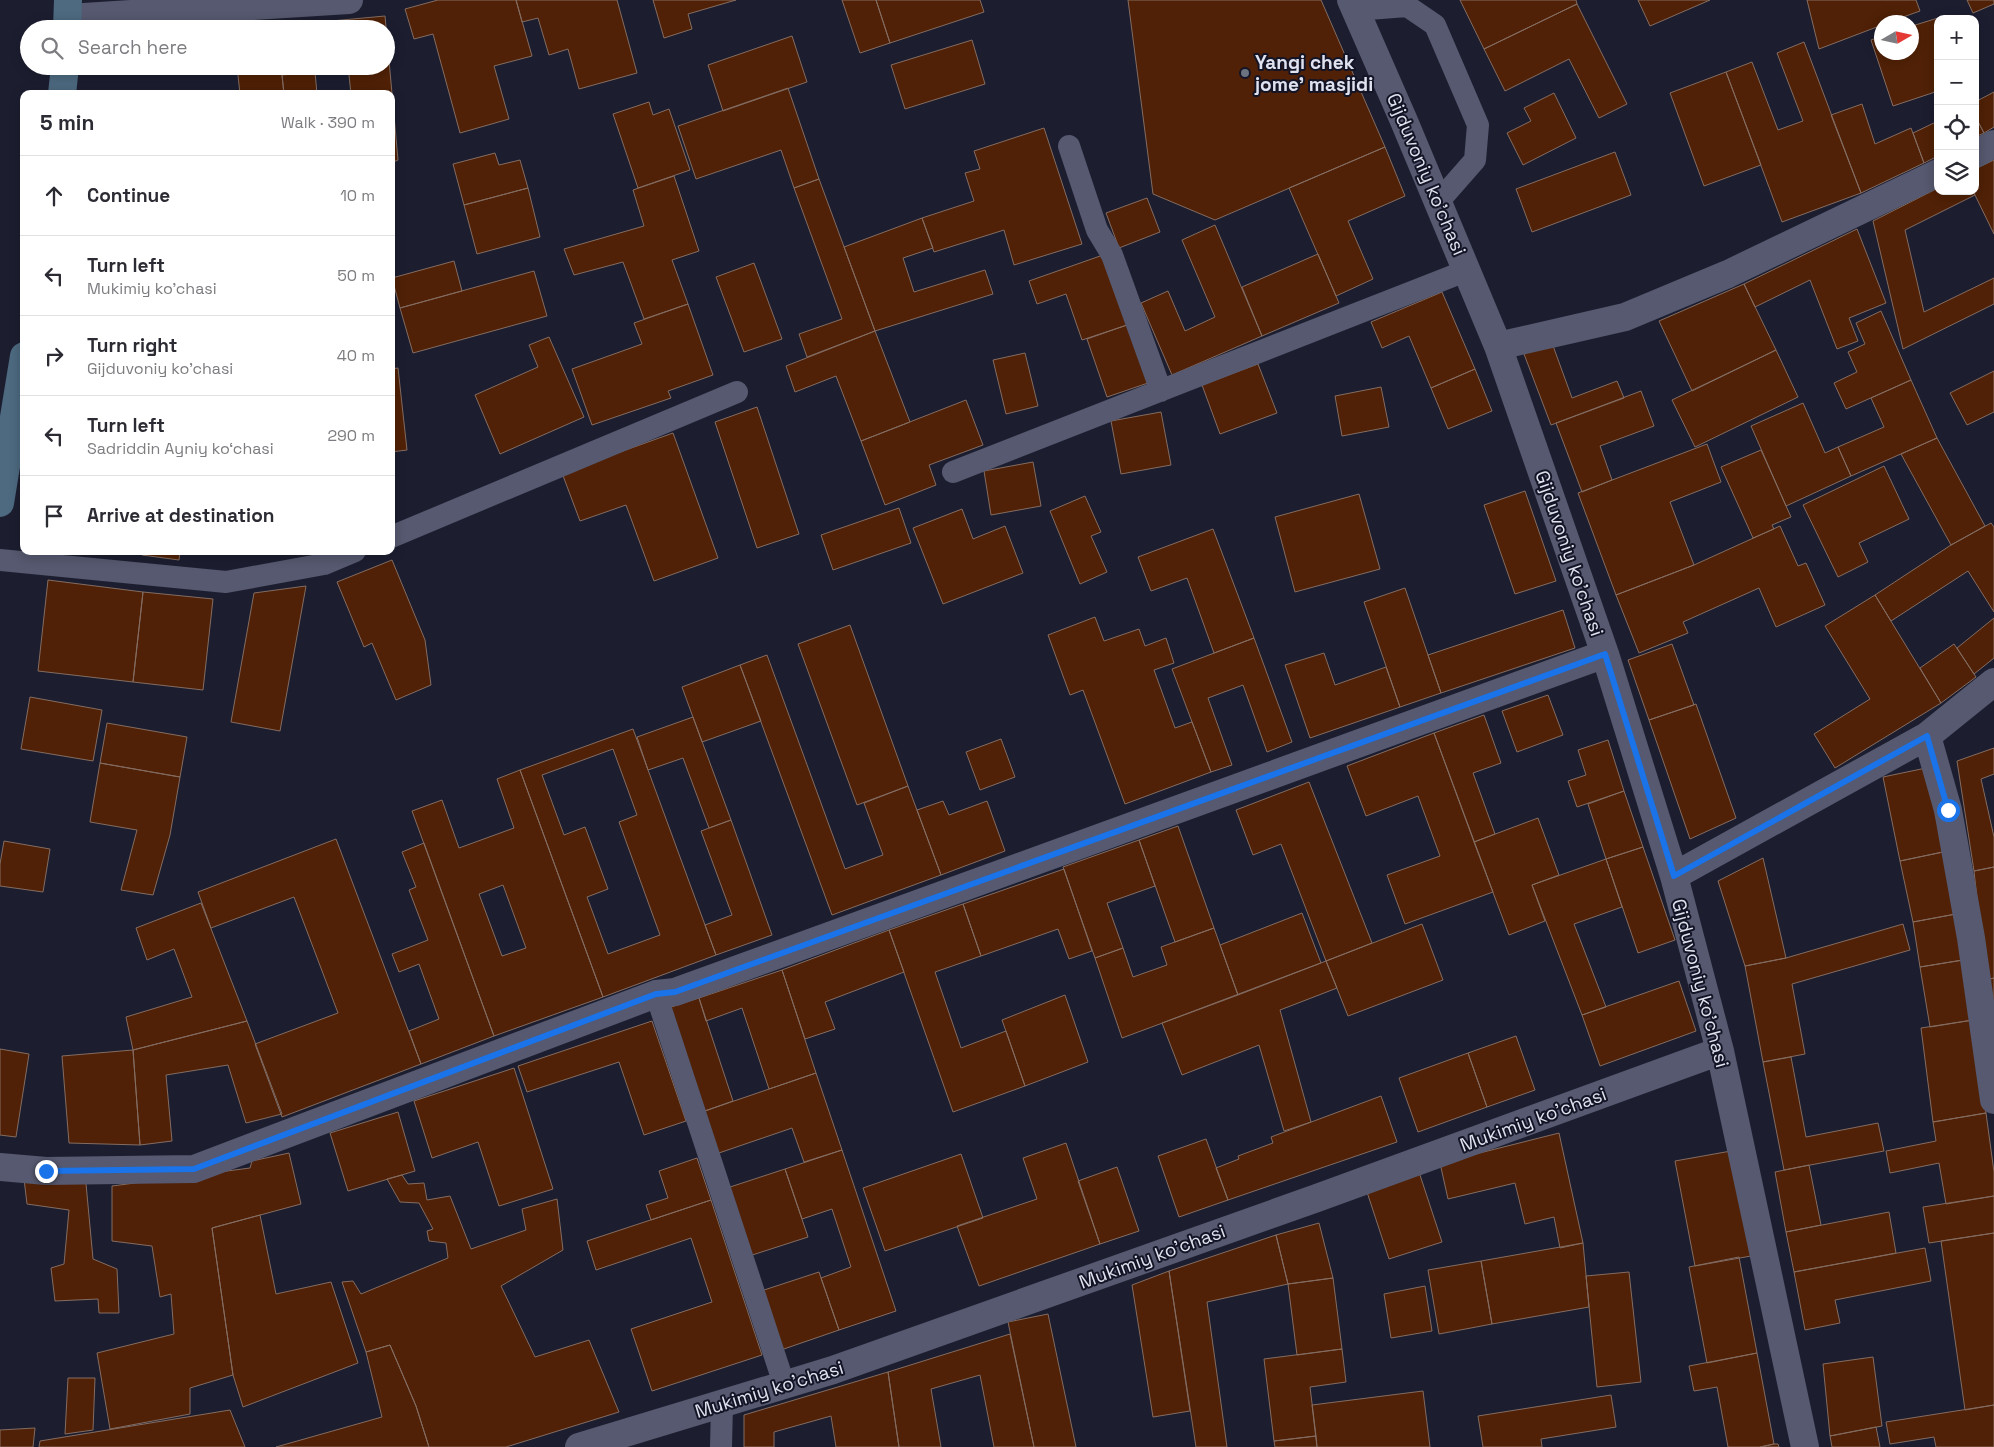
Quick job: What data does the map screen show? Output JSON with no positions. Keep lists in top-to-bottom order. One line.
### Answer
{"streets":{"street":["Gijduvoniy ko'chasi","Mukimiy ko'chasi"]},"crossings":[["Gijduvoniy ko'chasi","Mukimiy ko'chasi"]],"places":["Yangi chek jome' masjidi"],"north":"right","page":{"map_buttons":["+","−"],"search":"Search here","heading":["5 min","Walk · 390 m"],"list":[["Continue","10 m"],["Turn left","Mukimiy ko'chasi","50 m"],["Turn right","Gijduvoniy ko'chasi","40 m"],["Turn left","Sadriddin Ayniy koʻchasi","290 m"],"Arrive at destination"]}}
